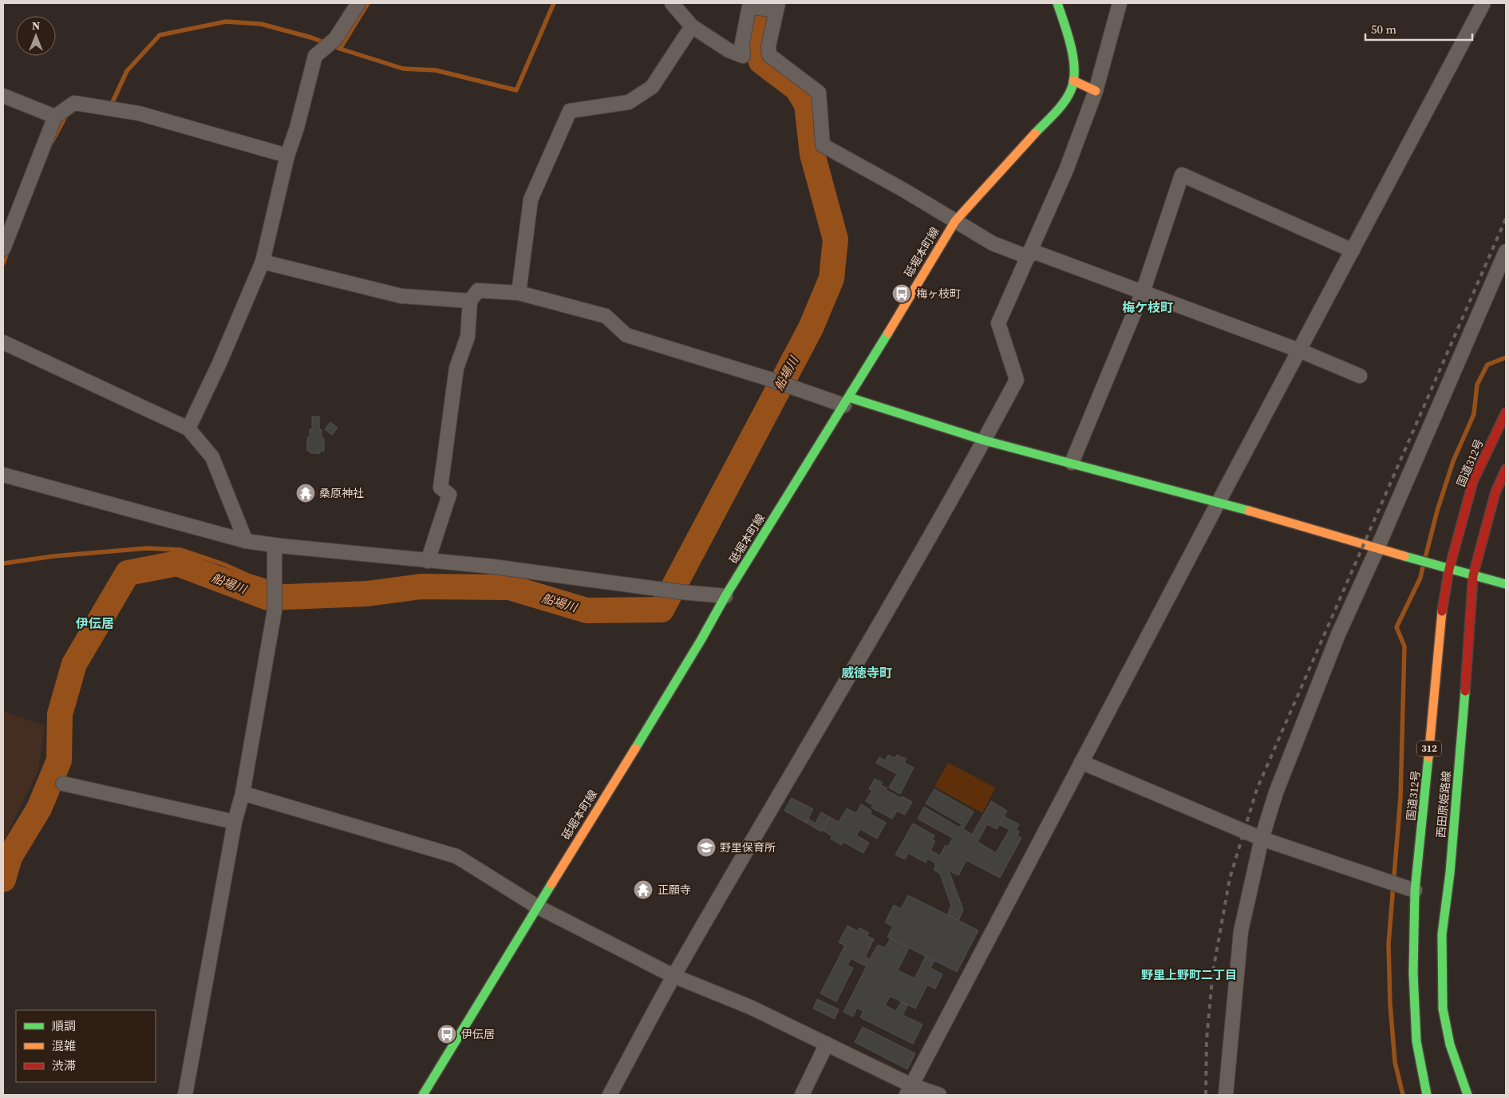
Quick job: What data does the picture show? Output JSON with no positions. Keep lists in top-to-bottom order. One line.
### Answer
{"streets":{"main road":["砥堀本町線","国道312号","312","西田原姫路線"]},"districts":["梅ケ枝町","伊伝居","威徳寺町","野里上野町二丁目"],"water":["船場川"],"places":{"bus stop":["梅ヶ枝町","伊伝居"],"temple":["桑原神社","正願寺"],"school or university":["野里保育所"]},"legend":["順調","混雑","渋滞"],"scale_bar":"50 m","north":"top"}
